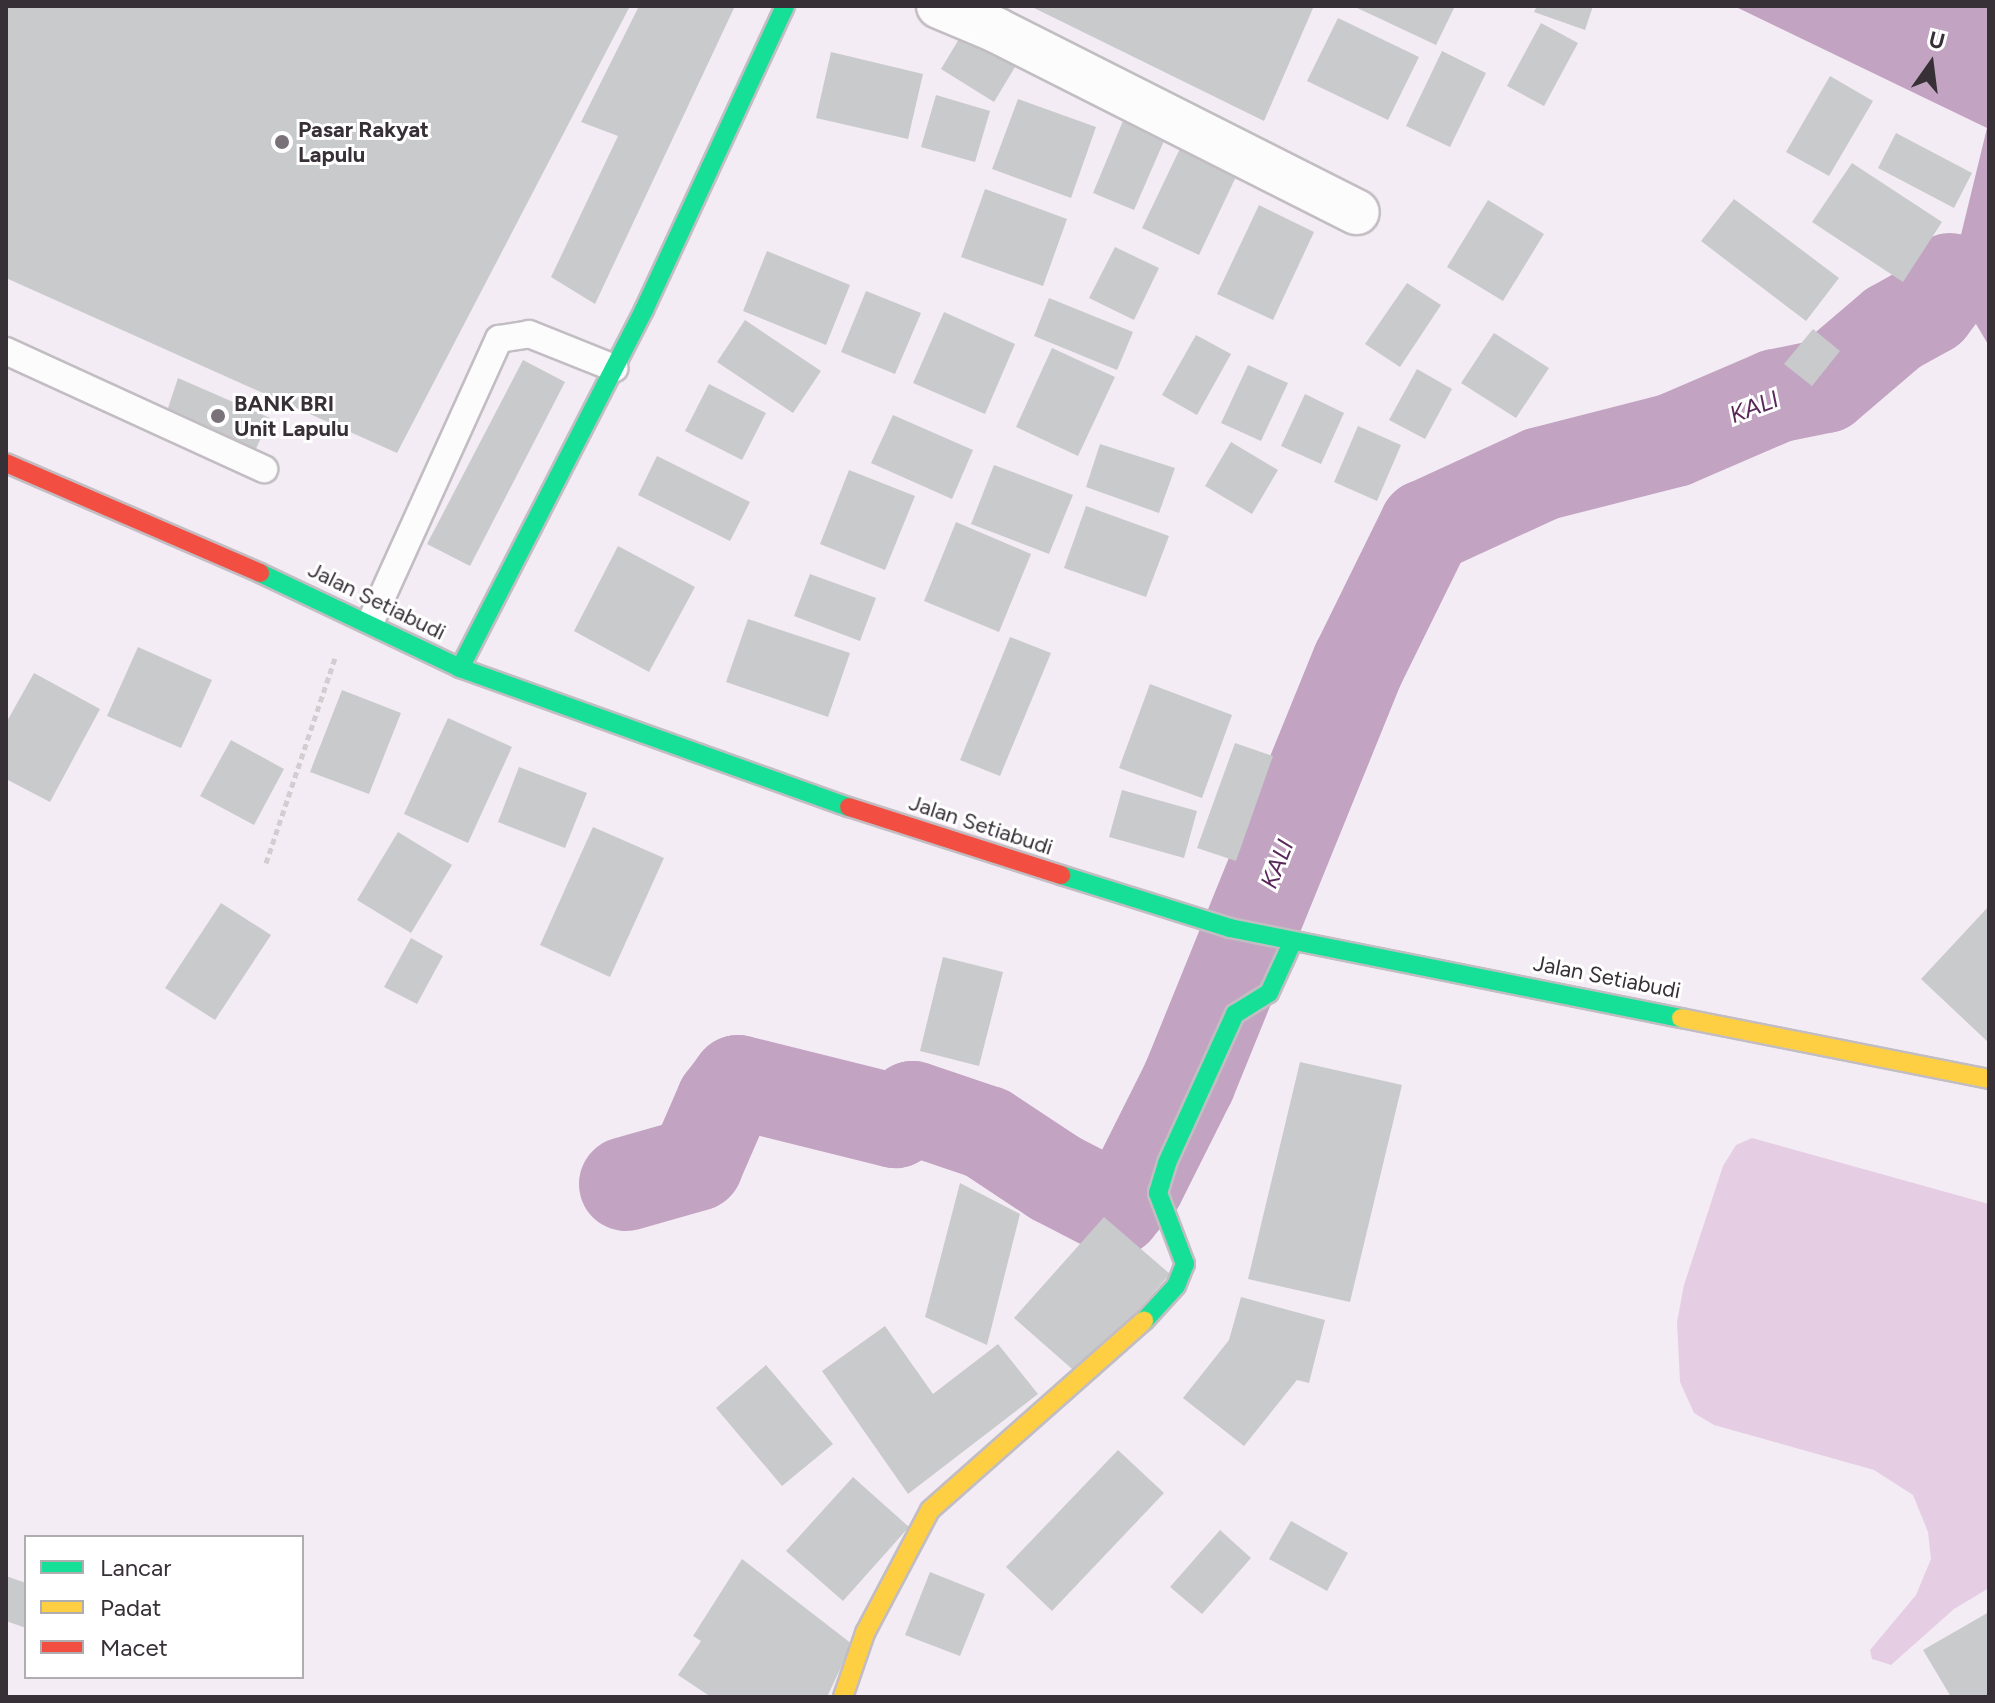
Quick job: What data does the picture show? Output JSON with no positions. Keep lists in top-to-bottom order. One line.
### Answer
{"streets":{"main road":["Jalan Setiabudi"]},"water":["KALI"],"places":["Pasar Rakyat Lapulu","BANK BRI Unit Lapulu"],"legend":["Lancar","Padat","Macet"],"north":"top"}
